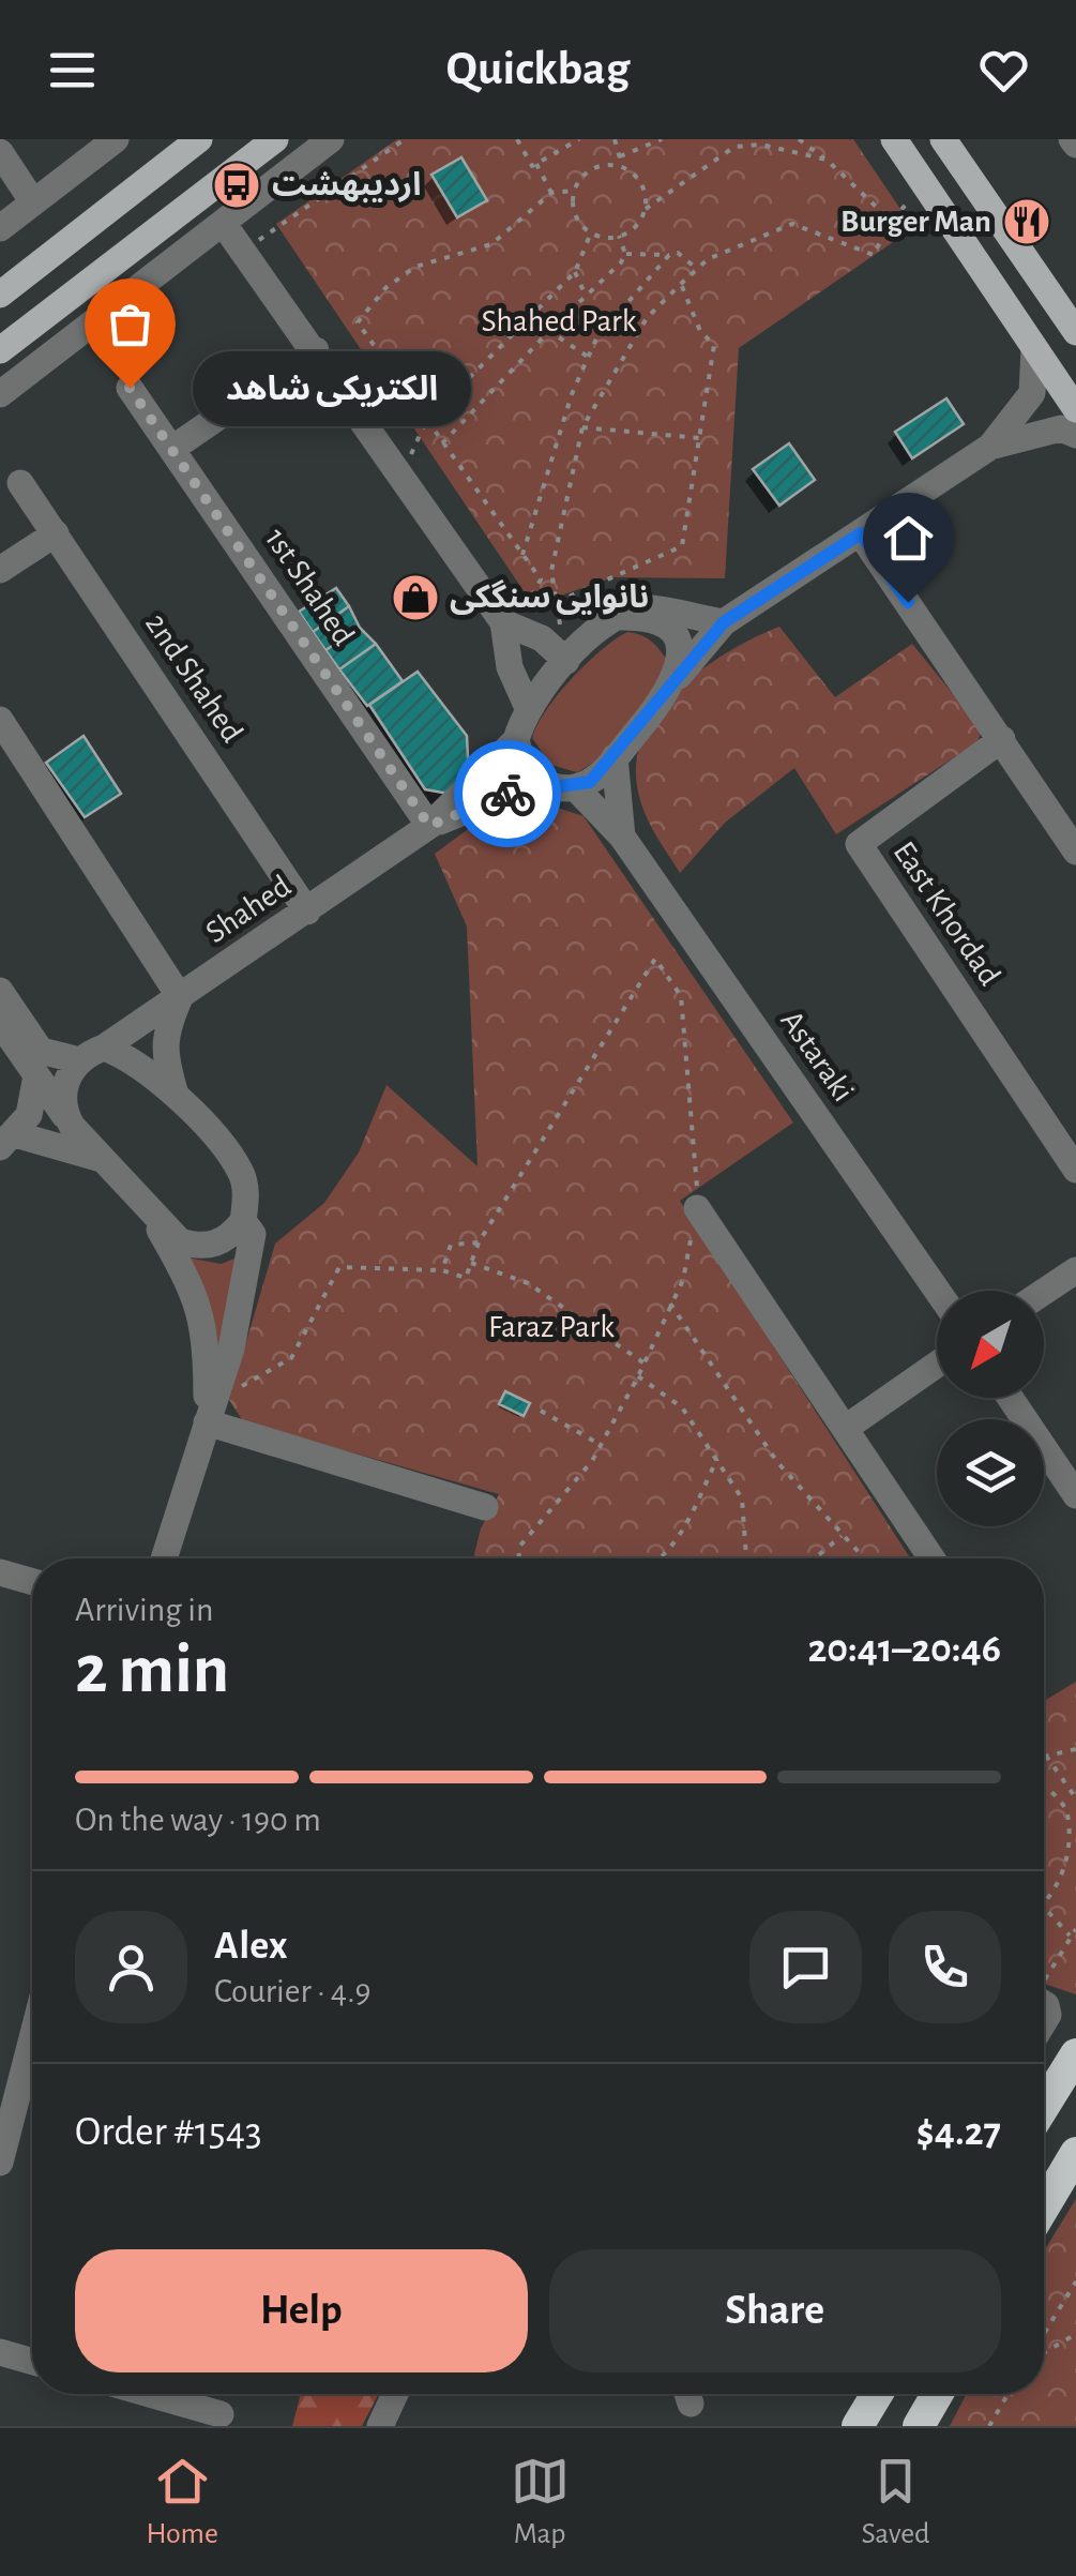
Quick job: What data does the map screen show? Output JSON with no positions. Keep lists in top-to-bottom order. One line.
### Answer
{"streets":{"street":["1st Shahed","2nd Shahed","Shahed","East Khordad","Astaraki"]},"crossings":[["1st Shahed","Shahed"],["2nd Shahed","Shahed"]],"parks":["Shahed Park","Faraz Park"],"places":{"bus stop":["اردیبهشت"],"restaurant":["‌Burger Man"],"other":["الکتریکی شاهد"],"shop":["نانوایی سنگکی"]},"north":"bottom left","page":{"header":"Quickbag","bubble":"الکتریکی شاهد","heading":["2 min","Arriving in","20:41–20:46"],"panel":["Alex","Courier · 4.9","Order #1543","$4.27"],"bar":"On the way · 190 m","buttons":["Help","Share"],"tabs":["Home","Map","Saved"]}}
